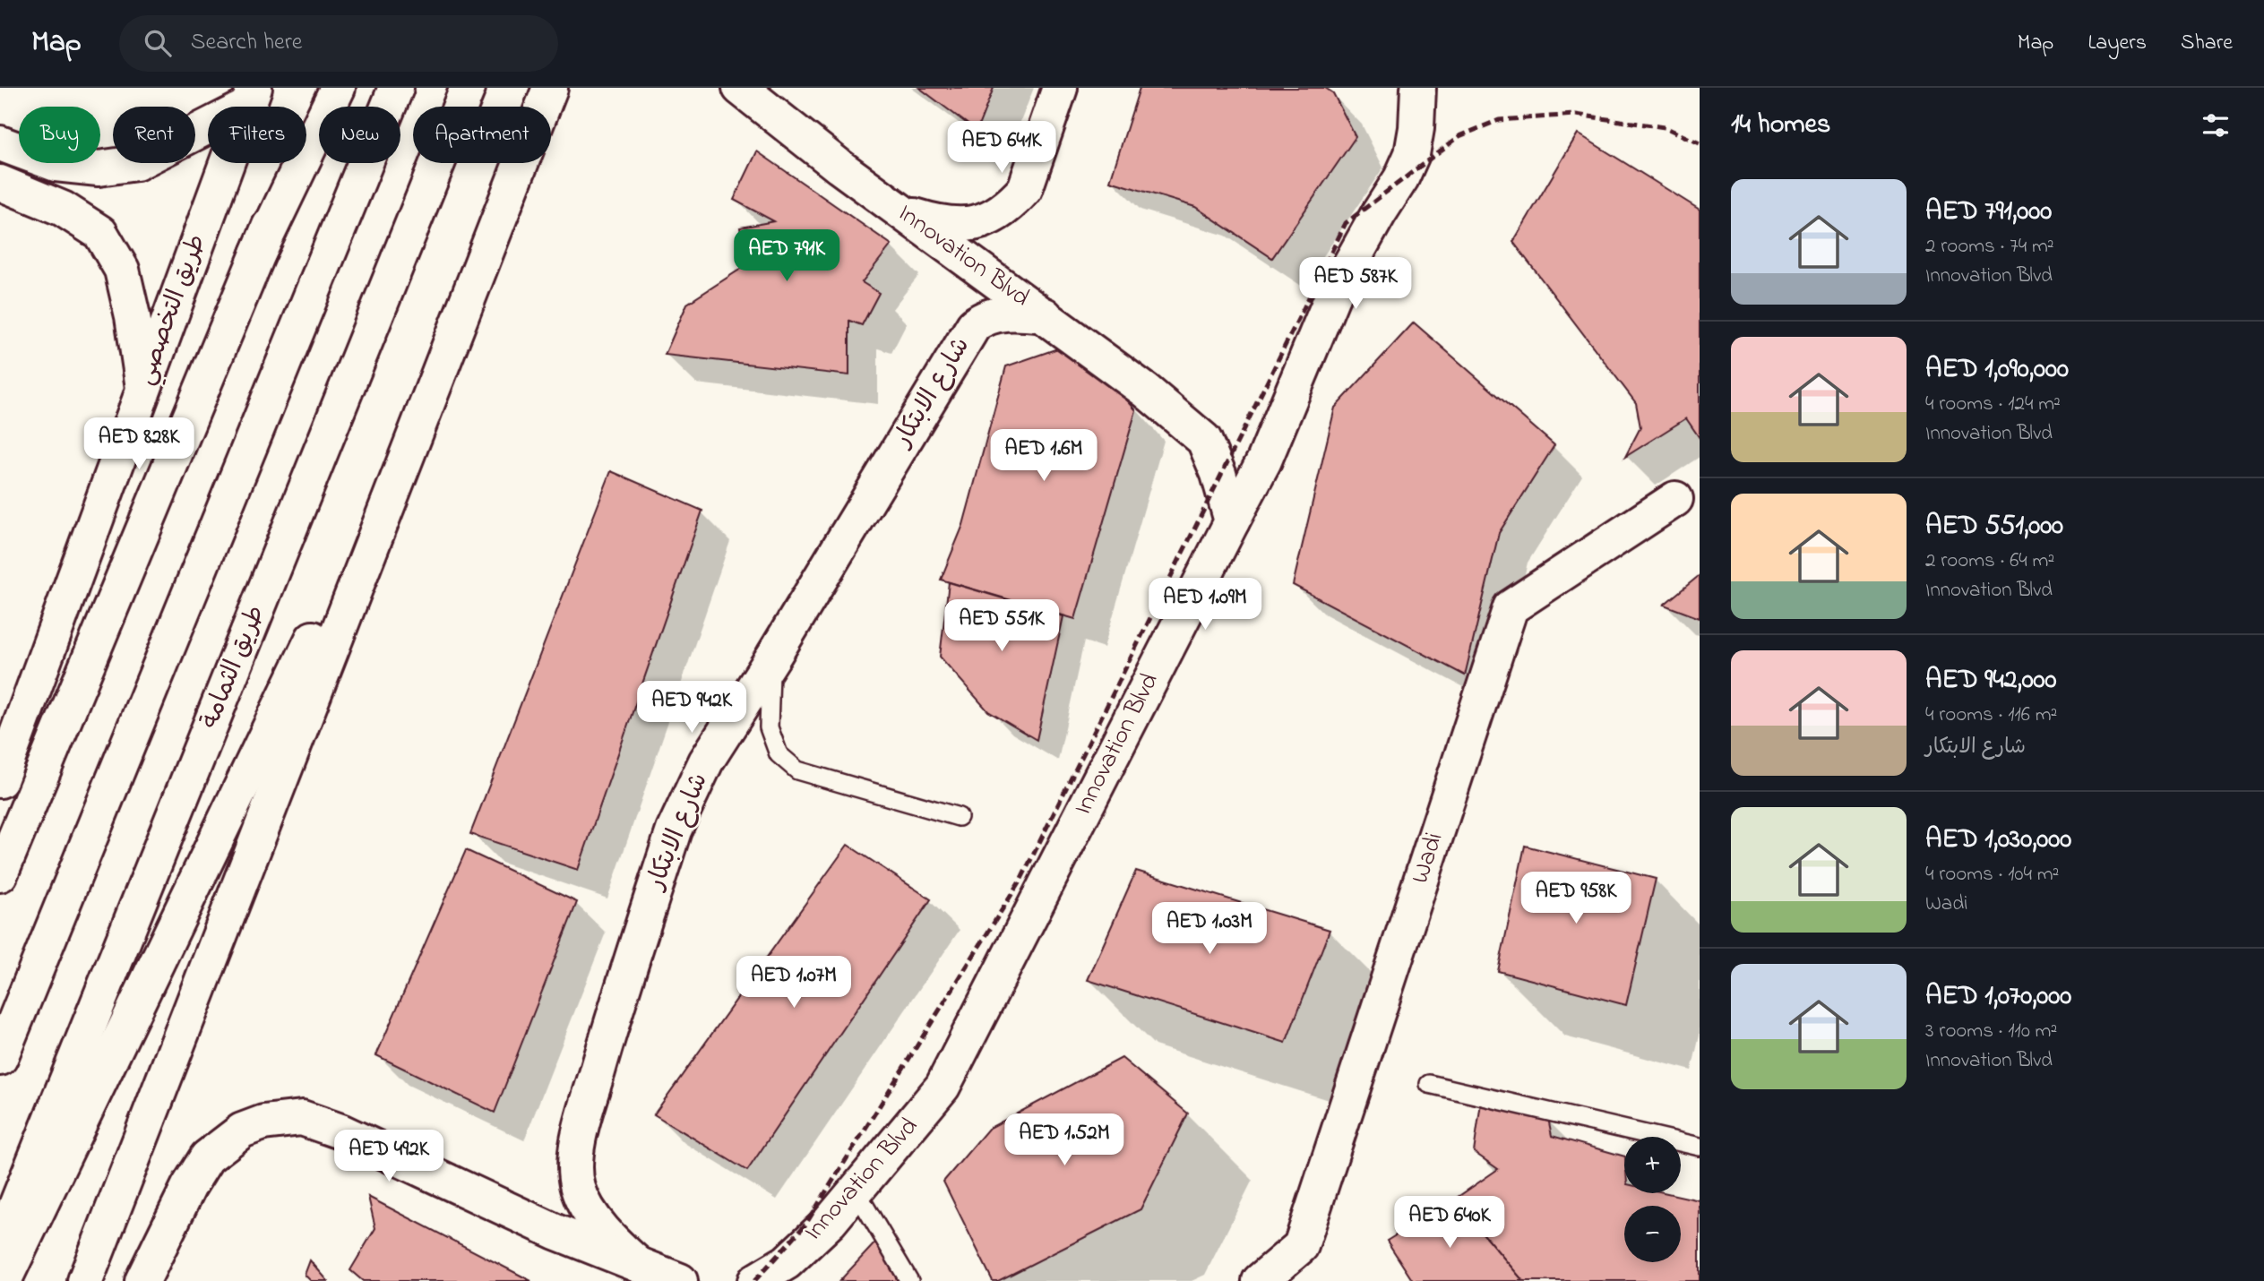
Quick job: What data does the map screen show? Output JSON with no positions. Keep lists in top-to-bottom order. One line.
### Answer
{"streets":{"main road":["Innovation Blvd","طريق التخصصي","شارع الابتكار","طريق الثمامة","Wadi"]},"crossings":[["Innovation Blvd","شارع الابتكار"]],"page":{"header":"Map","search":"Search here","nav":["Map","Layers","Share"],"heading":"14 homes","chip":["Buy","Rent","Filters","New","Apartment"],"price":["AED 641K","AED 791K","AED 587K","AED 828K","AED 1.6M","AED 1.09M","AED 551K","AED 942K","AED 958K","AED 1.03M","AED 1.07M","AED 1.52M","AED 492K","AED 640K"],"list":[{"name":"AED 791,000","note":"2 rooms · 74 m² · Innovation Blvd"},{"name":"AED 1,090,000","note":"4 rooms · 124 m² · Innovation Blvd"},{"name":"AED 551,000","note":"2 rooms · 64 m² · Innovation Blvd"},{"name":"AED 942,000","note":"4 rooms · 116 m² · شارع الابتكار"},{"name":"AED 1,030,000","note":"4 rooms · 104 m² · Wadi"},{"name":"AED 1,070,000","note":"3 rooms · 110 m² · Innovation Blvd"}],"map_buttons":["+","−"]}}
